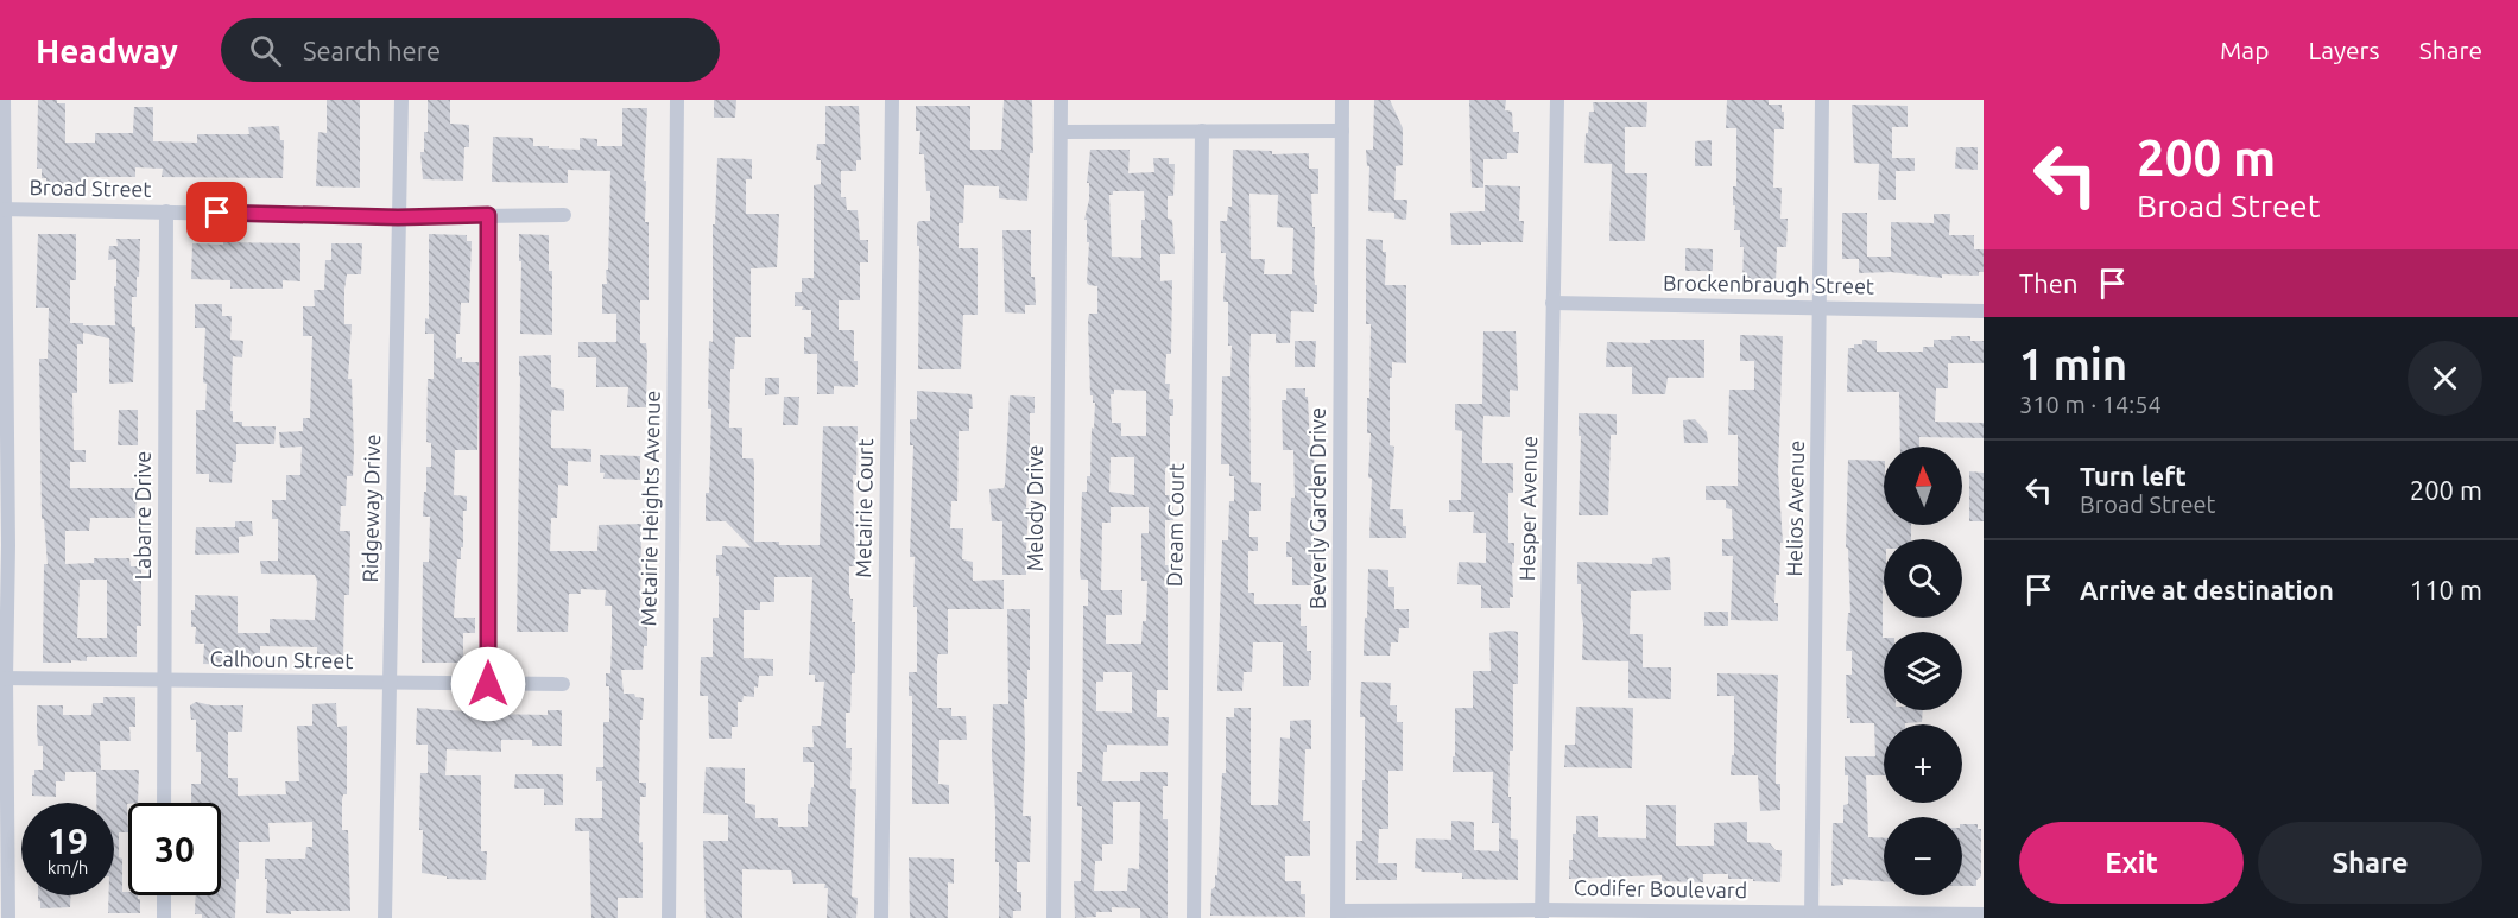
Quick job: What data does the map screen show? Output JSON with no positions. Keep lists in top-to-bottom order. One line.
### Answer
{"streets":{"street":["Broad Street","Brockenbraugh Street","Ridgeway Drive","Metairie Heights Avenue","Metairie Court","Melody Drive","Beverly Garden Drive","Hesper Avenue","Helios Avenue","Labarre Drive","Dream Court","Calhoun Street","Codifer Boulevard"]},"crossings":[["Broad Street","Ridgeway Drive"],["Broad Street","Labarre Drive"],["Brockenbraugh Street","Hesper Avenue"],["Brockenbraugh Street","Helios Avenue"],["Ridgeway Drive","Calhoun Street"],["Beverly Garden Drive","Codifer Boulevard"],["Hesper Avenue","Codifer Boulevard"],["Helios Avenue","Codifer Boulevard"],["Labarre Drive","Calhoun Street"]],"north":"top","page":{"header":"Headway","search":"Search here","nav":["Map","Layers","Share"],"turn":["200 m","Broad Street"],"then":"Then","heading":["1 min","310 m · 14:54"],"list":[{"name":"Turn left","note":"Broad Street","value":"200 m"},{"name":"Arrive at destination","value":"110 m"}],"map_buttons":["+","−"],"speed":"19 km/h","limit":"30","buttons":["Exit","Share"]}}
